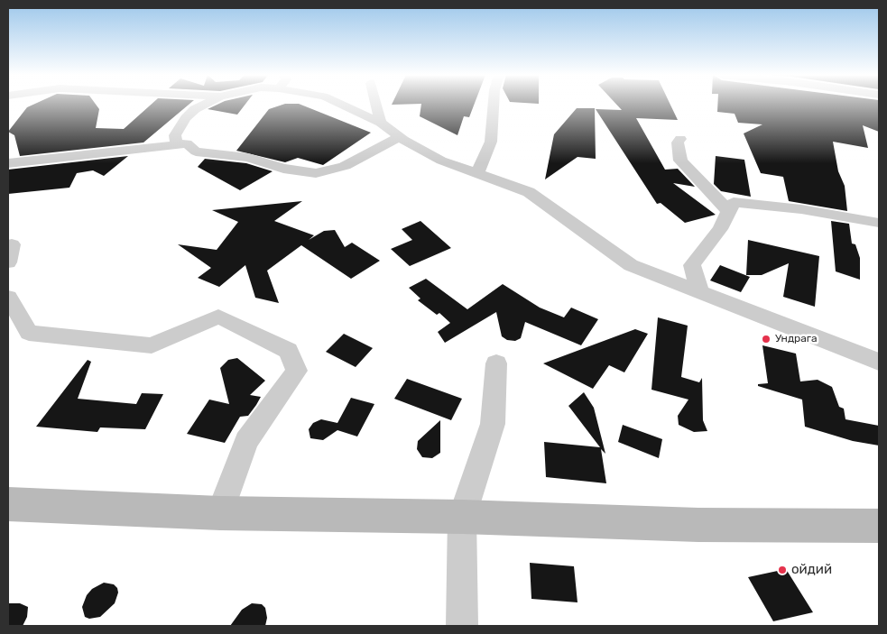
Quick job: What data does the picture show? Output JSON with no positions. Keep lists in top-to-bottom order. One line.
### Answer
{"places":["Ундрага","ойдий"]}
